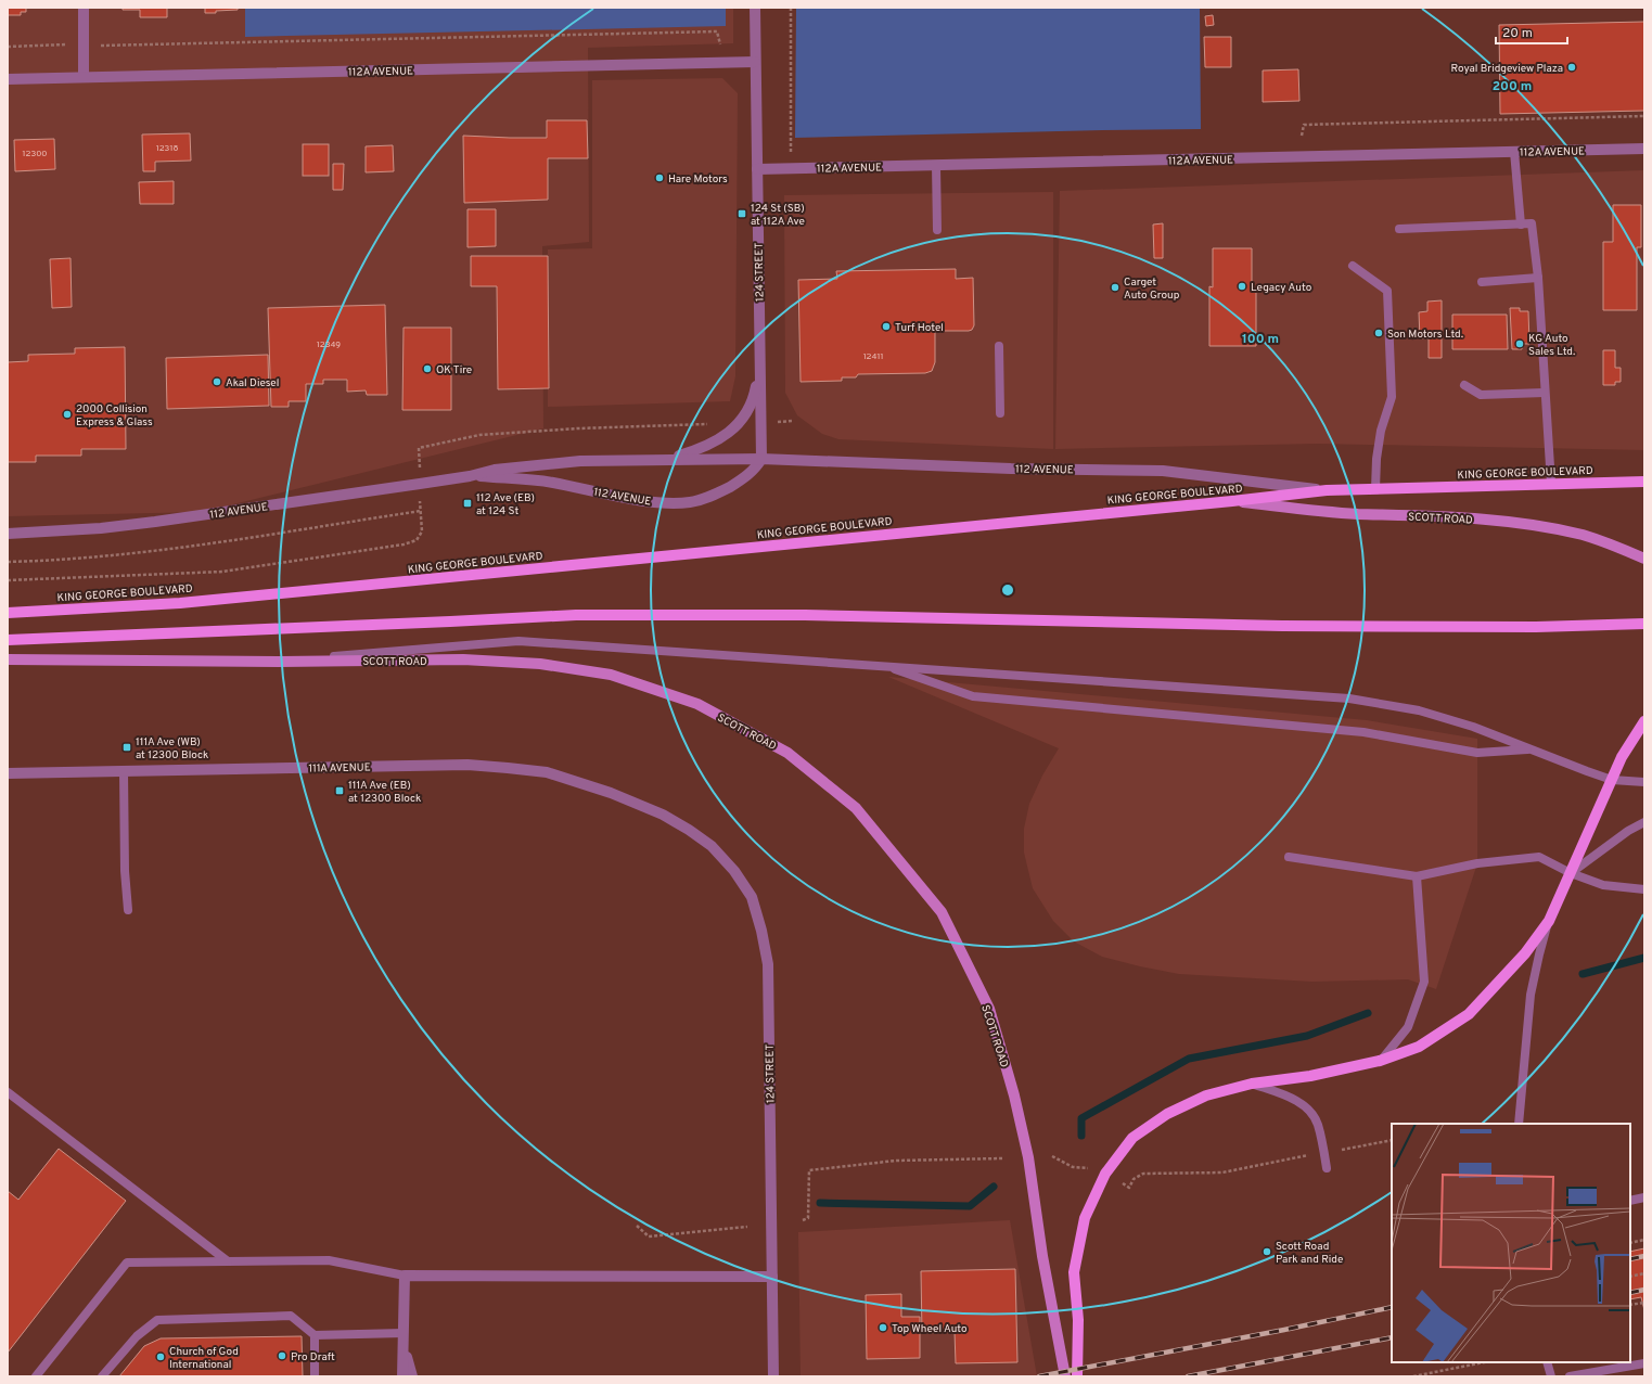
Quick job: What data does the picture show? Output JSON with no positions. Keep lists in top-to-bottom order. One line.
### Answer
{"streets":{"main road":["KING GEORGE BOULEVARD","SCOTT ROAD"],"street":["112A AVENUE","124 STREET","112 AVENUE","111A AVENUE"]},"crossings":[["112A AVENUE","124 STREET"],["124 STREET","112 AVENUE"],["124 STREET","111A AVENUE"],["112 AVENUE","KING GEORGE BOULEVARD"],["KING GEORGE BOULEVARD","SCOTT ROAD"]],"places":{"other":["Royal Bridgeview Plaza","Hare Motors","Legacy Auto","Carget Auto Group","Turf Hotel","Son Motors Ltd.","KG Auto Sales Ltd.","OK Tire","Akal Diesel","2000 Collision Express & Glass","Scott Road Park and Ride","Top Wheel Auto","Pro Draft","Church of God International"],"transit":["124 St (SB) at 112A Ave","112 Ave (EB) at 124 St","111A Ave (WB) at 12300 Block","111A Ave (EB) at 12300 Block"]},"house_numbers":["12318","12300","12349","12411"],"scale_bar":"20 m","rings":["200 m","100 m"]}
